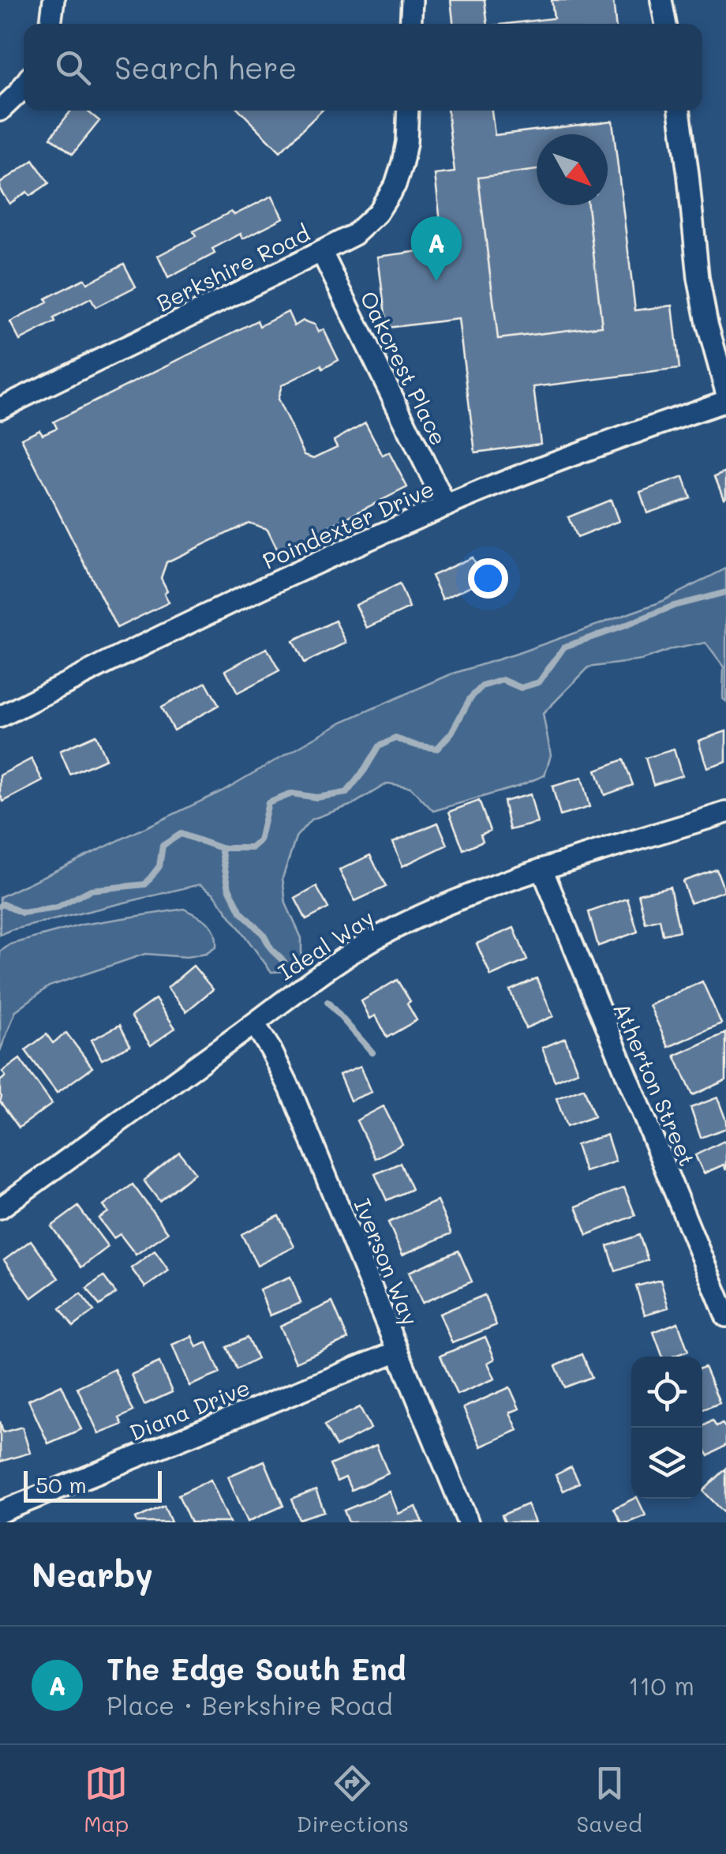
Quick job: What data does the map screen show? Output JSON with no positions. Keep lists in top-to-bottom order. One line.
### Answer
{"streets":{"street":["Berkshire Road","Oakcrest Place","Poindexter Drive","Ideal Way","Atherton Street","Iverson Way","Diana Drive"]},"crossings":[["Berkshire Road","Oakcrest Place"],["Oakcrest Place","Poindexter Drive"],["Ideal Way","Atherton Street"],["Ideal Way","Iverson Way"],["Iverson Way","Diana Drive"]],"scale_bar":"50 m","north":"bottom right","page":{"search":"Search here","pins":"A","scale":"50 m","heading":"Nearby","list":[{"mark":"A","name":"The Edge South End","note":"Place · Berkshire Road","value":"110 m"}],"nav":["Map","Directions","Saved"]}}
